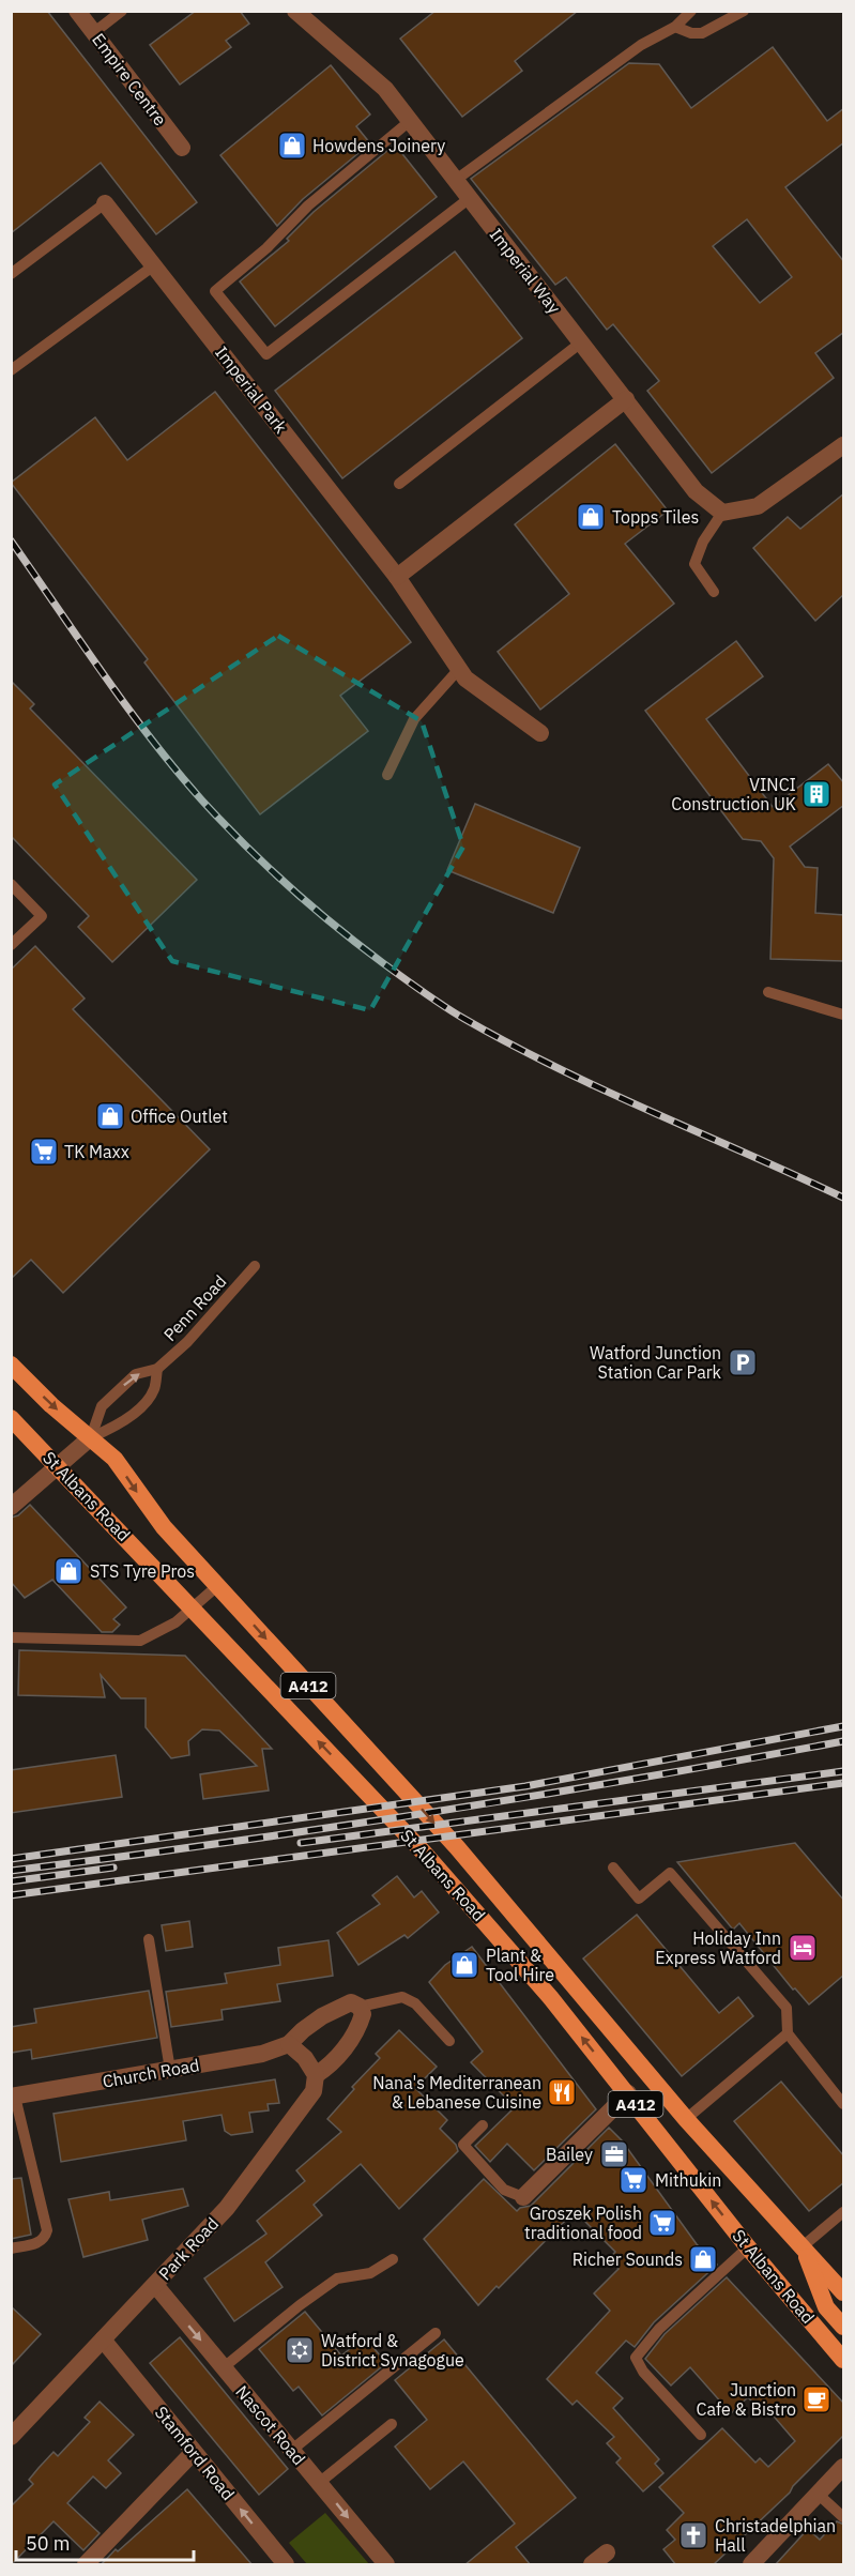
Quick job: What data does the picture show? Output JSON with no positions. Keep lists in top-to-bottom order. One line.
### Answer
{"streets":{"main road":["St Albans Road","A412"],"street":["Empire Centre","Imperial Way","Imperial Park","Church Road","Park Road","Nascot Road","Stamford Road"],"lane":["Penn Road"]},"crossings":[["Penn Road","St Albans Road"],["Park Road","Nascot Road"],["Park Road","Stamford Road"]],"one_way":["Nascot Road","Stamford Road"],"places":{"shop":["Howdens Joinery","Topps Tiles","Office Outlet","STS Tyre Pros","Plant & Tool Hire","Richer Sounds"],"building":["VINCI Construction UK"],"supermarket":["TK Maxx","Mithukin","Groszek Polish traditional food"],"parking":["Watford Junction Station Car Park"],"hotel":["Holiday Inn Express Watford"],"restaurant":["Nana's Mediterranean & Lebanese Cuisine"],"office":["Bailey"],"synagogue":["Watford & District Synagogue"],"cafe":["Junction Cafe & Bistro"],"church":["Christadelphian Hall"]},"scale_bar":"50 m"}
